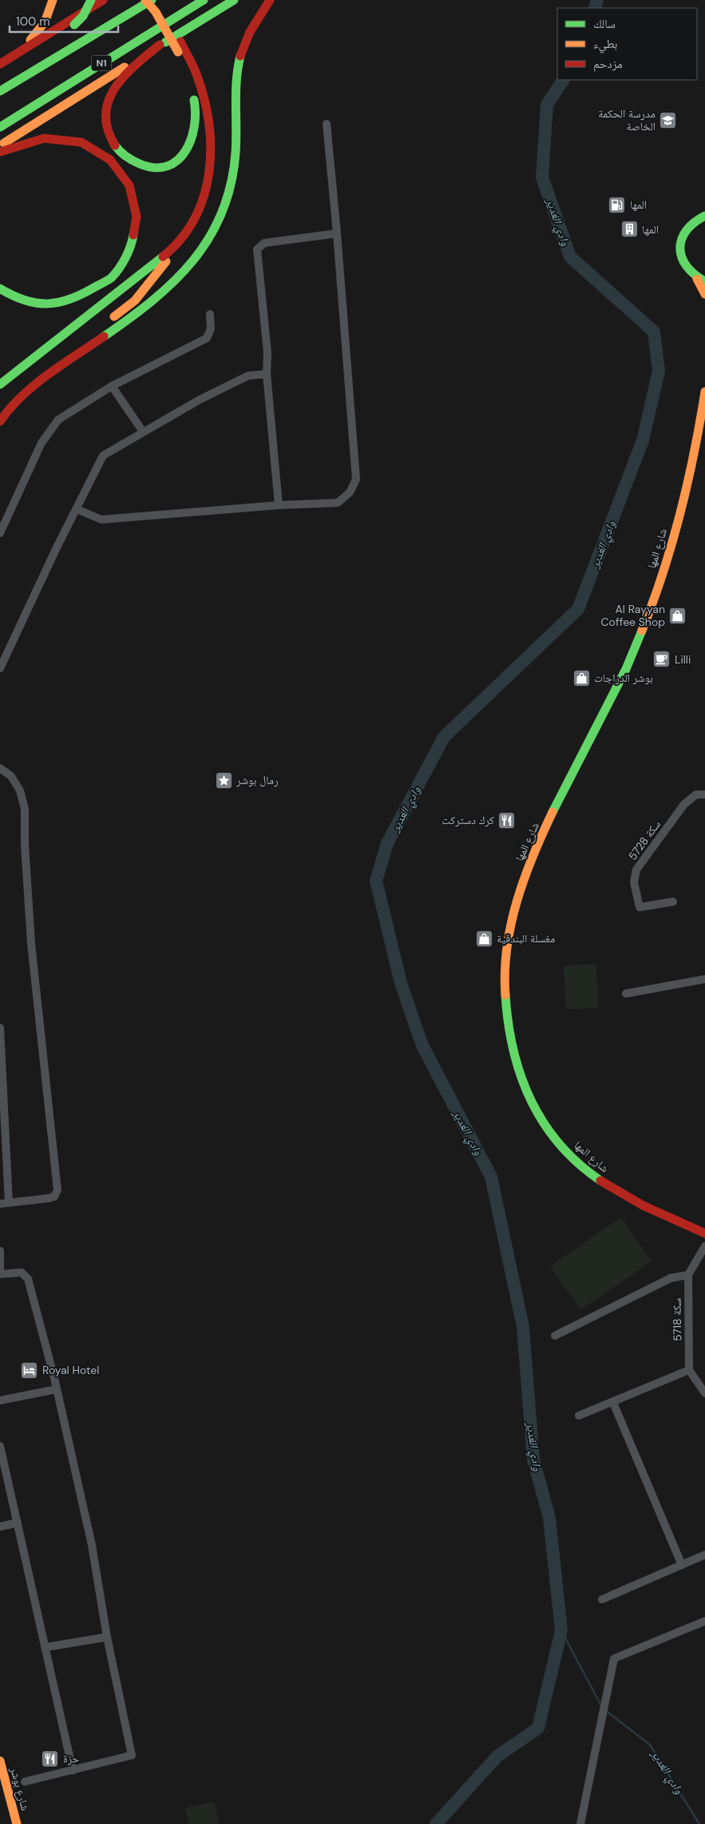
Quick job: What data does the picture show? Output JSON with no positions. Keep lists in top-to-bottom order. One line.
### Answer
{"streets":{"main road":["N1","شارع المها","شارع بوشر"],"street":["سكة 5728","سكة 5718"]},"water":["وادي الغدير"],"places":{"school or university":["مدرسة الحكمة الخاصة"],"fuel station":["المه‍ا"],"building":["المها"],"shop":["Al Rayyan Coffee Shop","بوشر الدراجات","مغسلة البندقية"],"cafe":["Lilli"],"place":["رمال بوشر"],"restaurant":["كرك دستركت","حزة"],"hotel":["Royal Hotel"]},"legend":["سالك","بطيء","مزدحم"],"scale_bar":"100 m"}
